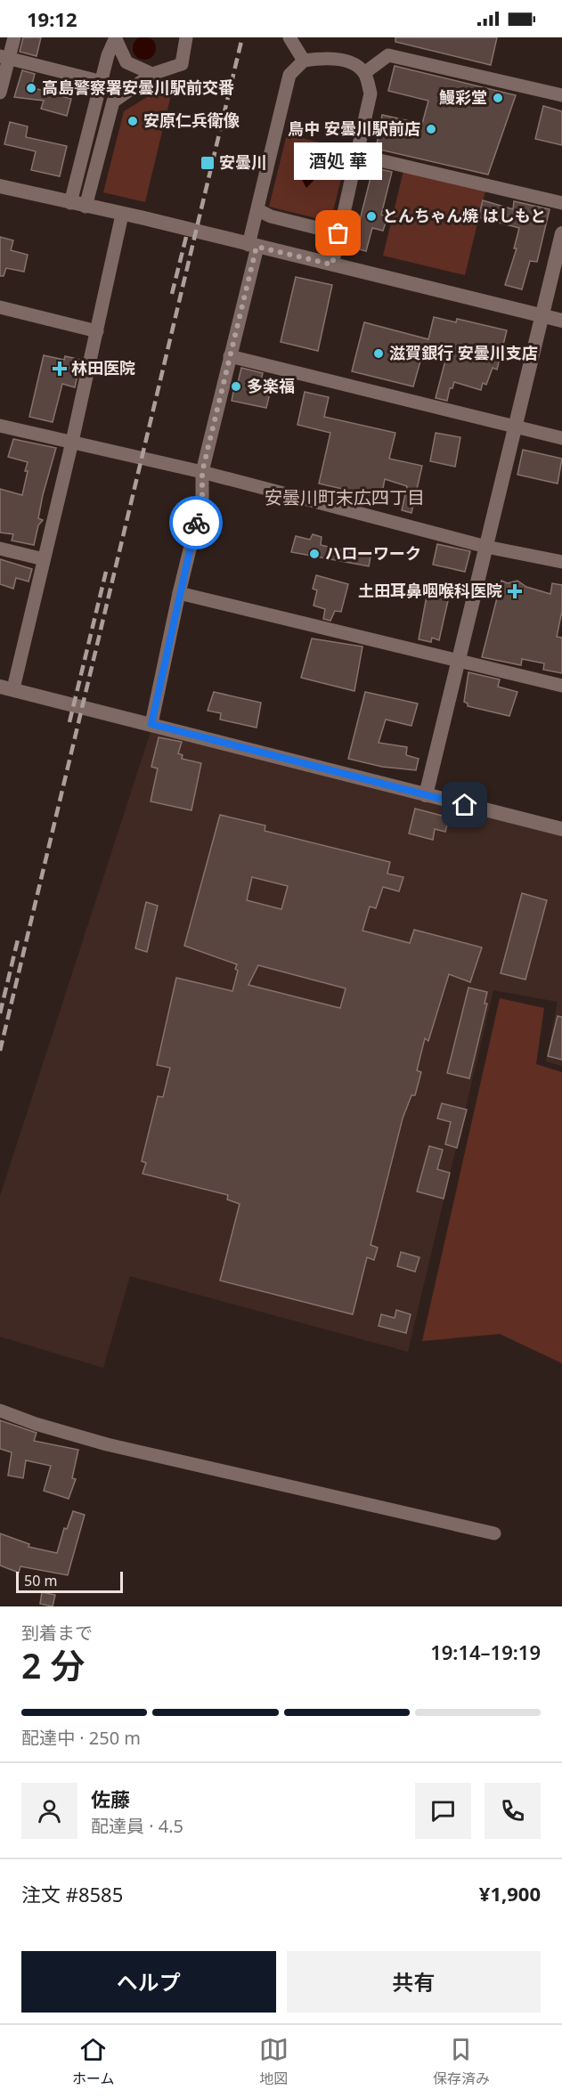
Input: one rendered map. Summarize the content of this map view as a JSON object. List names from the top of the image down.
{
  "districts": ["安曇川町末広四丁目"],
  "places": {
    "other": [
      "高島警察署安曇川駅前交番",
      "鰻彩堂",
      "安原仁兵衛像",
      "鳥中 安曇川駅前店",
      "とんちゃん焼 はしもと",
      "酒処 華",
      "滋賀銀行 安曇川支店",
      "多楽福",
      "ハローワーク"
    ],
    "transit": ["安曇川"],
    "health": ["林田医院", "土田耳鼻咽喉科医院"]
  },
  "scale_bar": "50 m",
  "page": {
    "status": "19:12",
    "bubble": "酒処 華",
    "scale": "50 m",
    "heading": ["2 分", "到着まで", "19:14–19:19"],
    "panel": [
      "佐藤",
      "配達員 · 4.5",
      "注文 #8585",
      "¥1,900"
    ],
    "bar": "配達中 · 250 m",
    "buttons": ["ヘルプ", "共有"],
    "tabs": ["ホーム", "地図", "保存済み"]
  }
}
